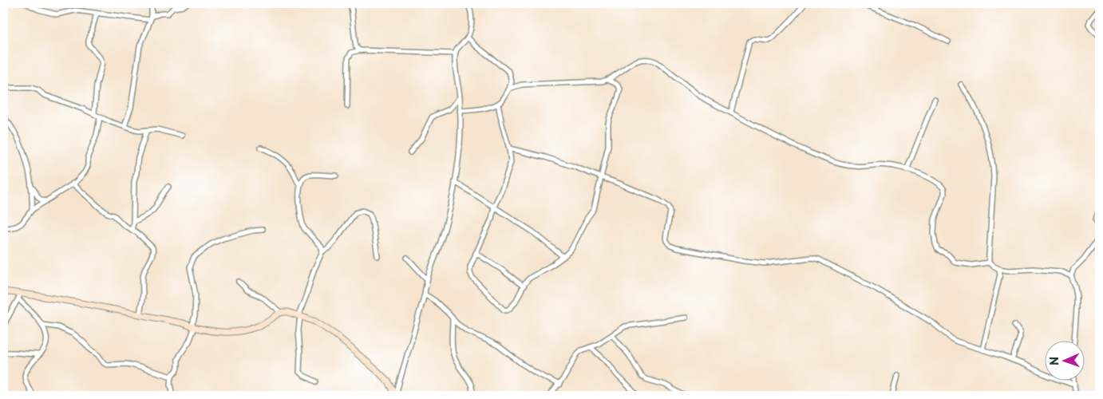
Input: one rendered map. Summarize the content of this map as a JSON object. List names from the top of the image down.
{
  "north": "left"
}
